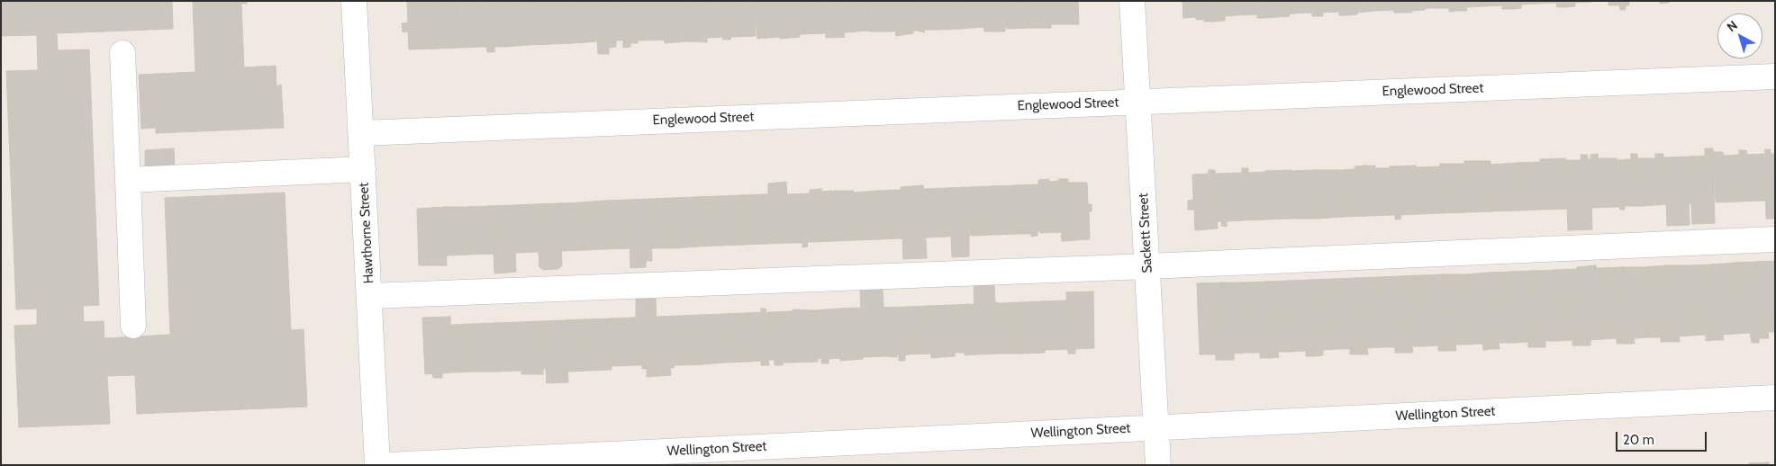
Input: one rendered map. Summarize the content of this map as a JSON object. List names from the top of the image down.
{
  "streets": {
    "street": [
      "Englewood Street",
      "Hawthorne Street",
      "Sackett Street",
      "Wellington Street"
    ]
  },
  "crossings": [
    ["Englewood Street", "Hawthorne Street"],
    ["Englewood Street", "Sackett Street"],
    ["Sackett Street", "Wellington Street"]
  ],
  "scale_bar": "20 m",
  "north": "top left"
}
